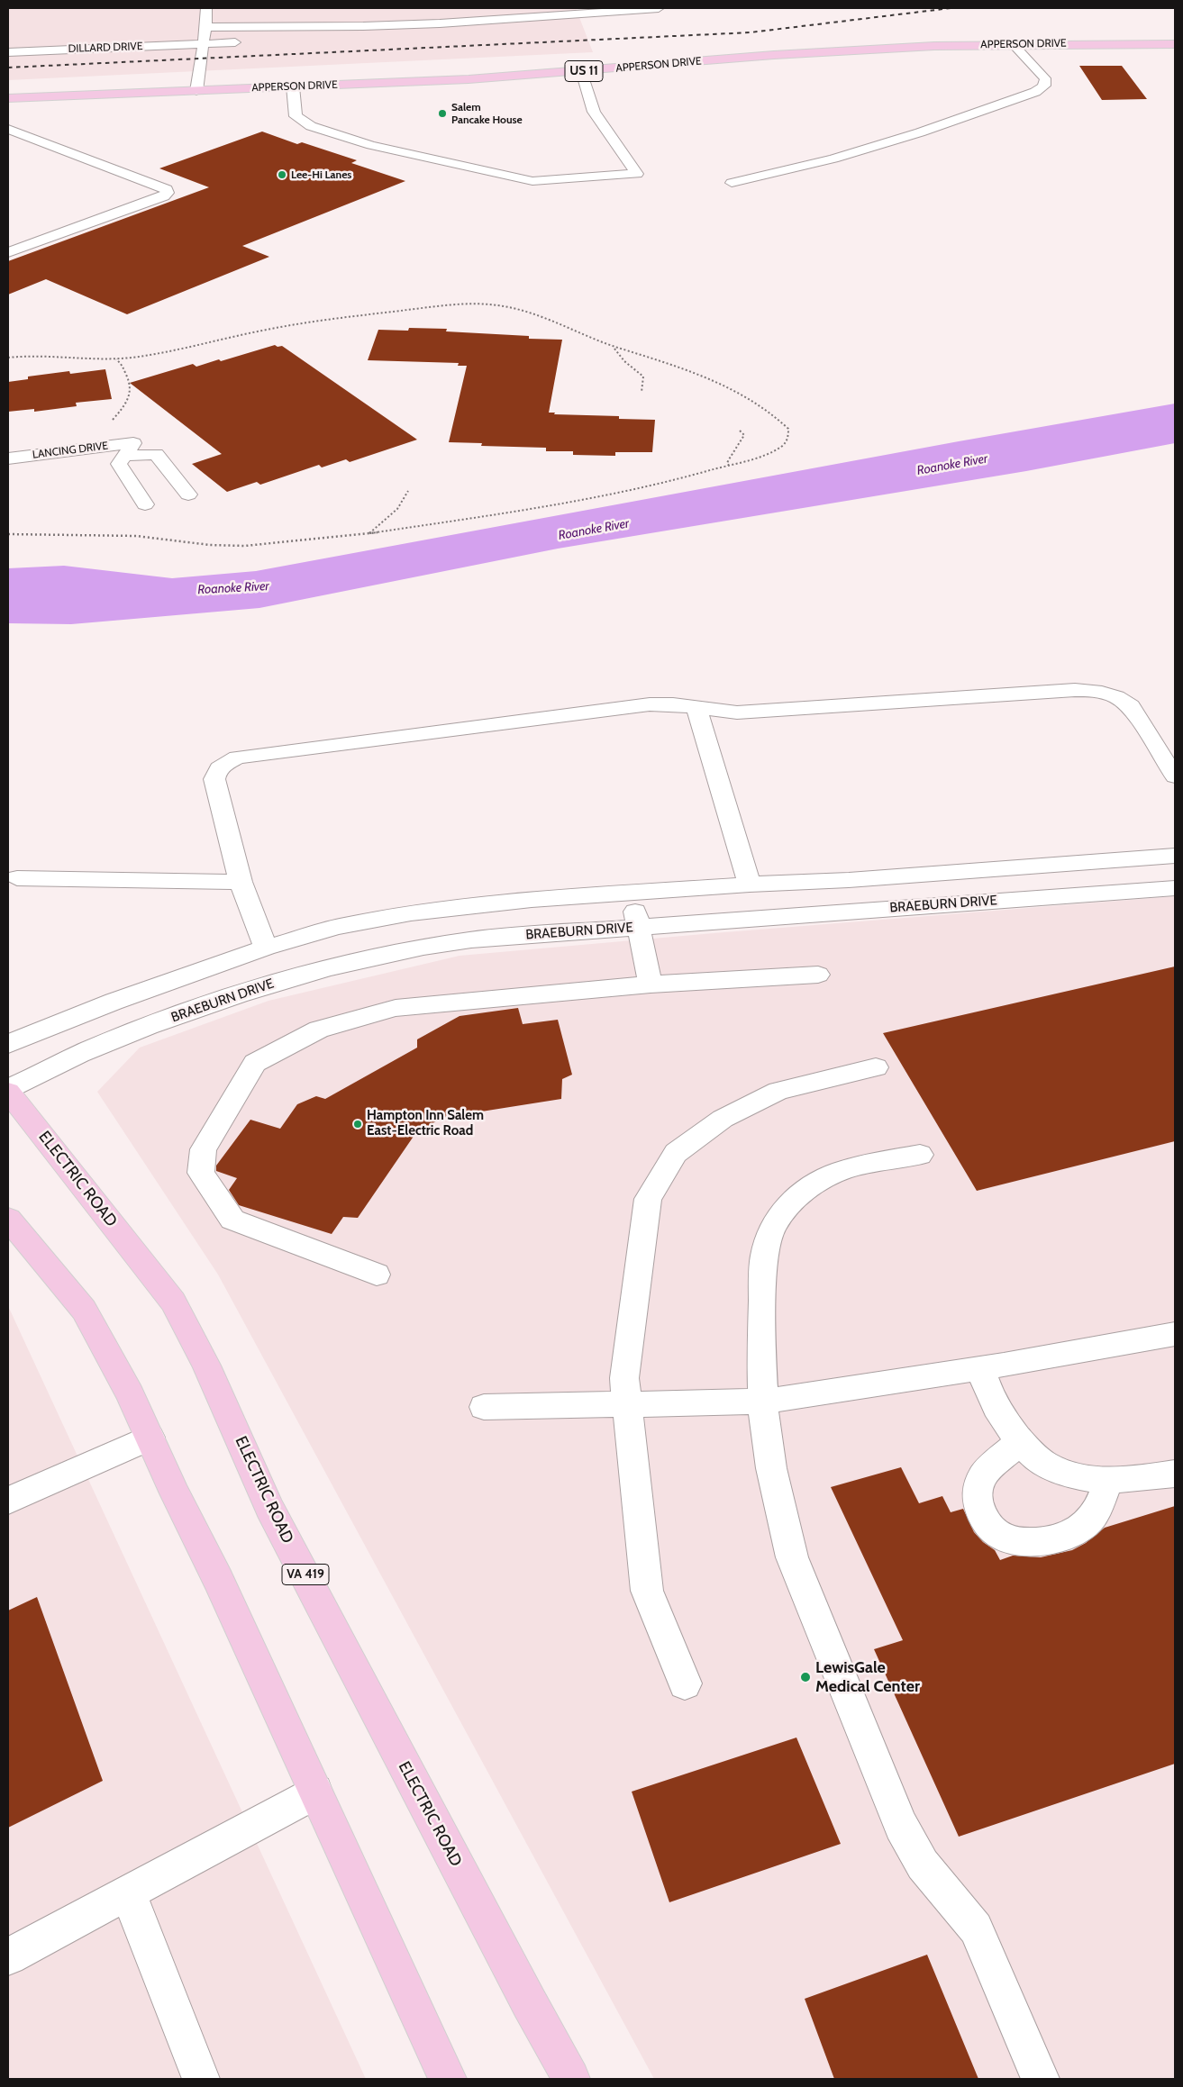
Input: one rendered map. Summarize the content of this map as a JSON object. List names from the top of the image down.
{
  "streets": {
    "main road": [
      "APPERSON DRIVE",
      "US 11",
      "ELECTRIC ROAD",
      "VA 419"
    ],
    "street": ["DILLARD DRIVE", "LANCING DRIVE", "BRAEBURN DRIVE"]
  },
  "crossings": [
    ["BRAEBURN DRIVE", "ELECTRIC ROAD"]
  ],
  "water": ["Roanoke River"],
  "places": [
    "Salem Pancake House",
    "Lee-Hi Lanes",
    "Hampton Inn Salem East-Electric Road",
    "LewisGale Medical Center"
  ]
}
